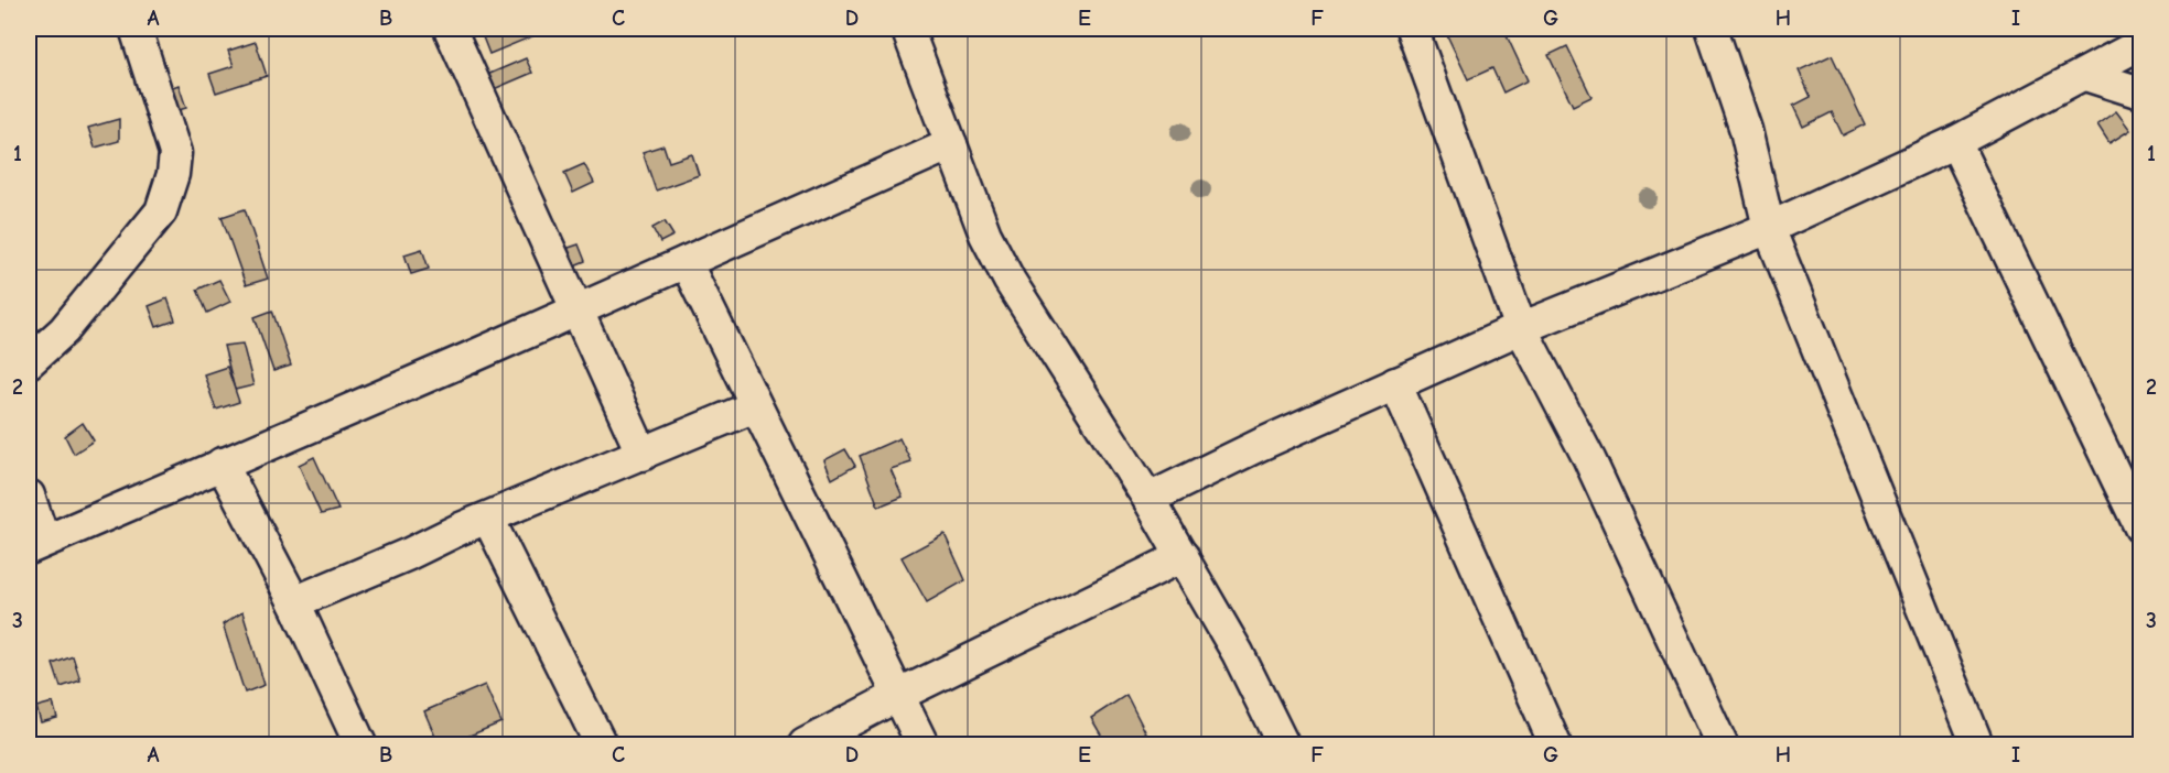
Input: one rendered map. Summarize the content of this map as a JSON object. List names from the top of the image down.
{
  "grid": {
    "columns": [
      "A",
      "B",
      "C",
      "D",
      "E",
      "F",
      "G",
      "H",
      "I"
    ],
    "rows": ["1", "2", "3"]
  }
}
